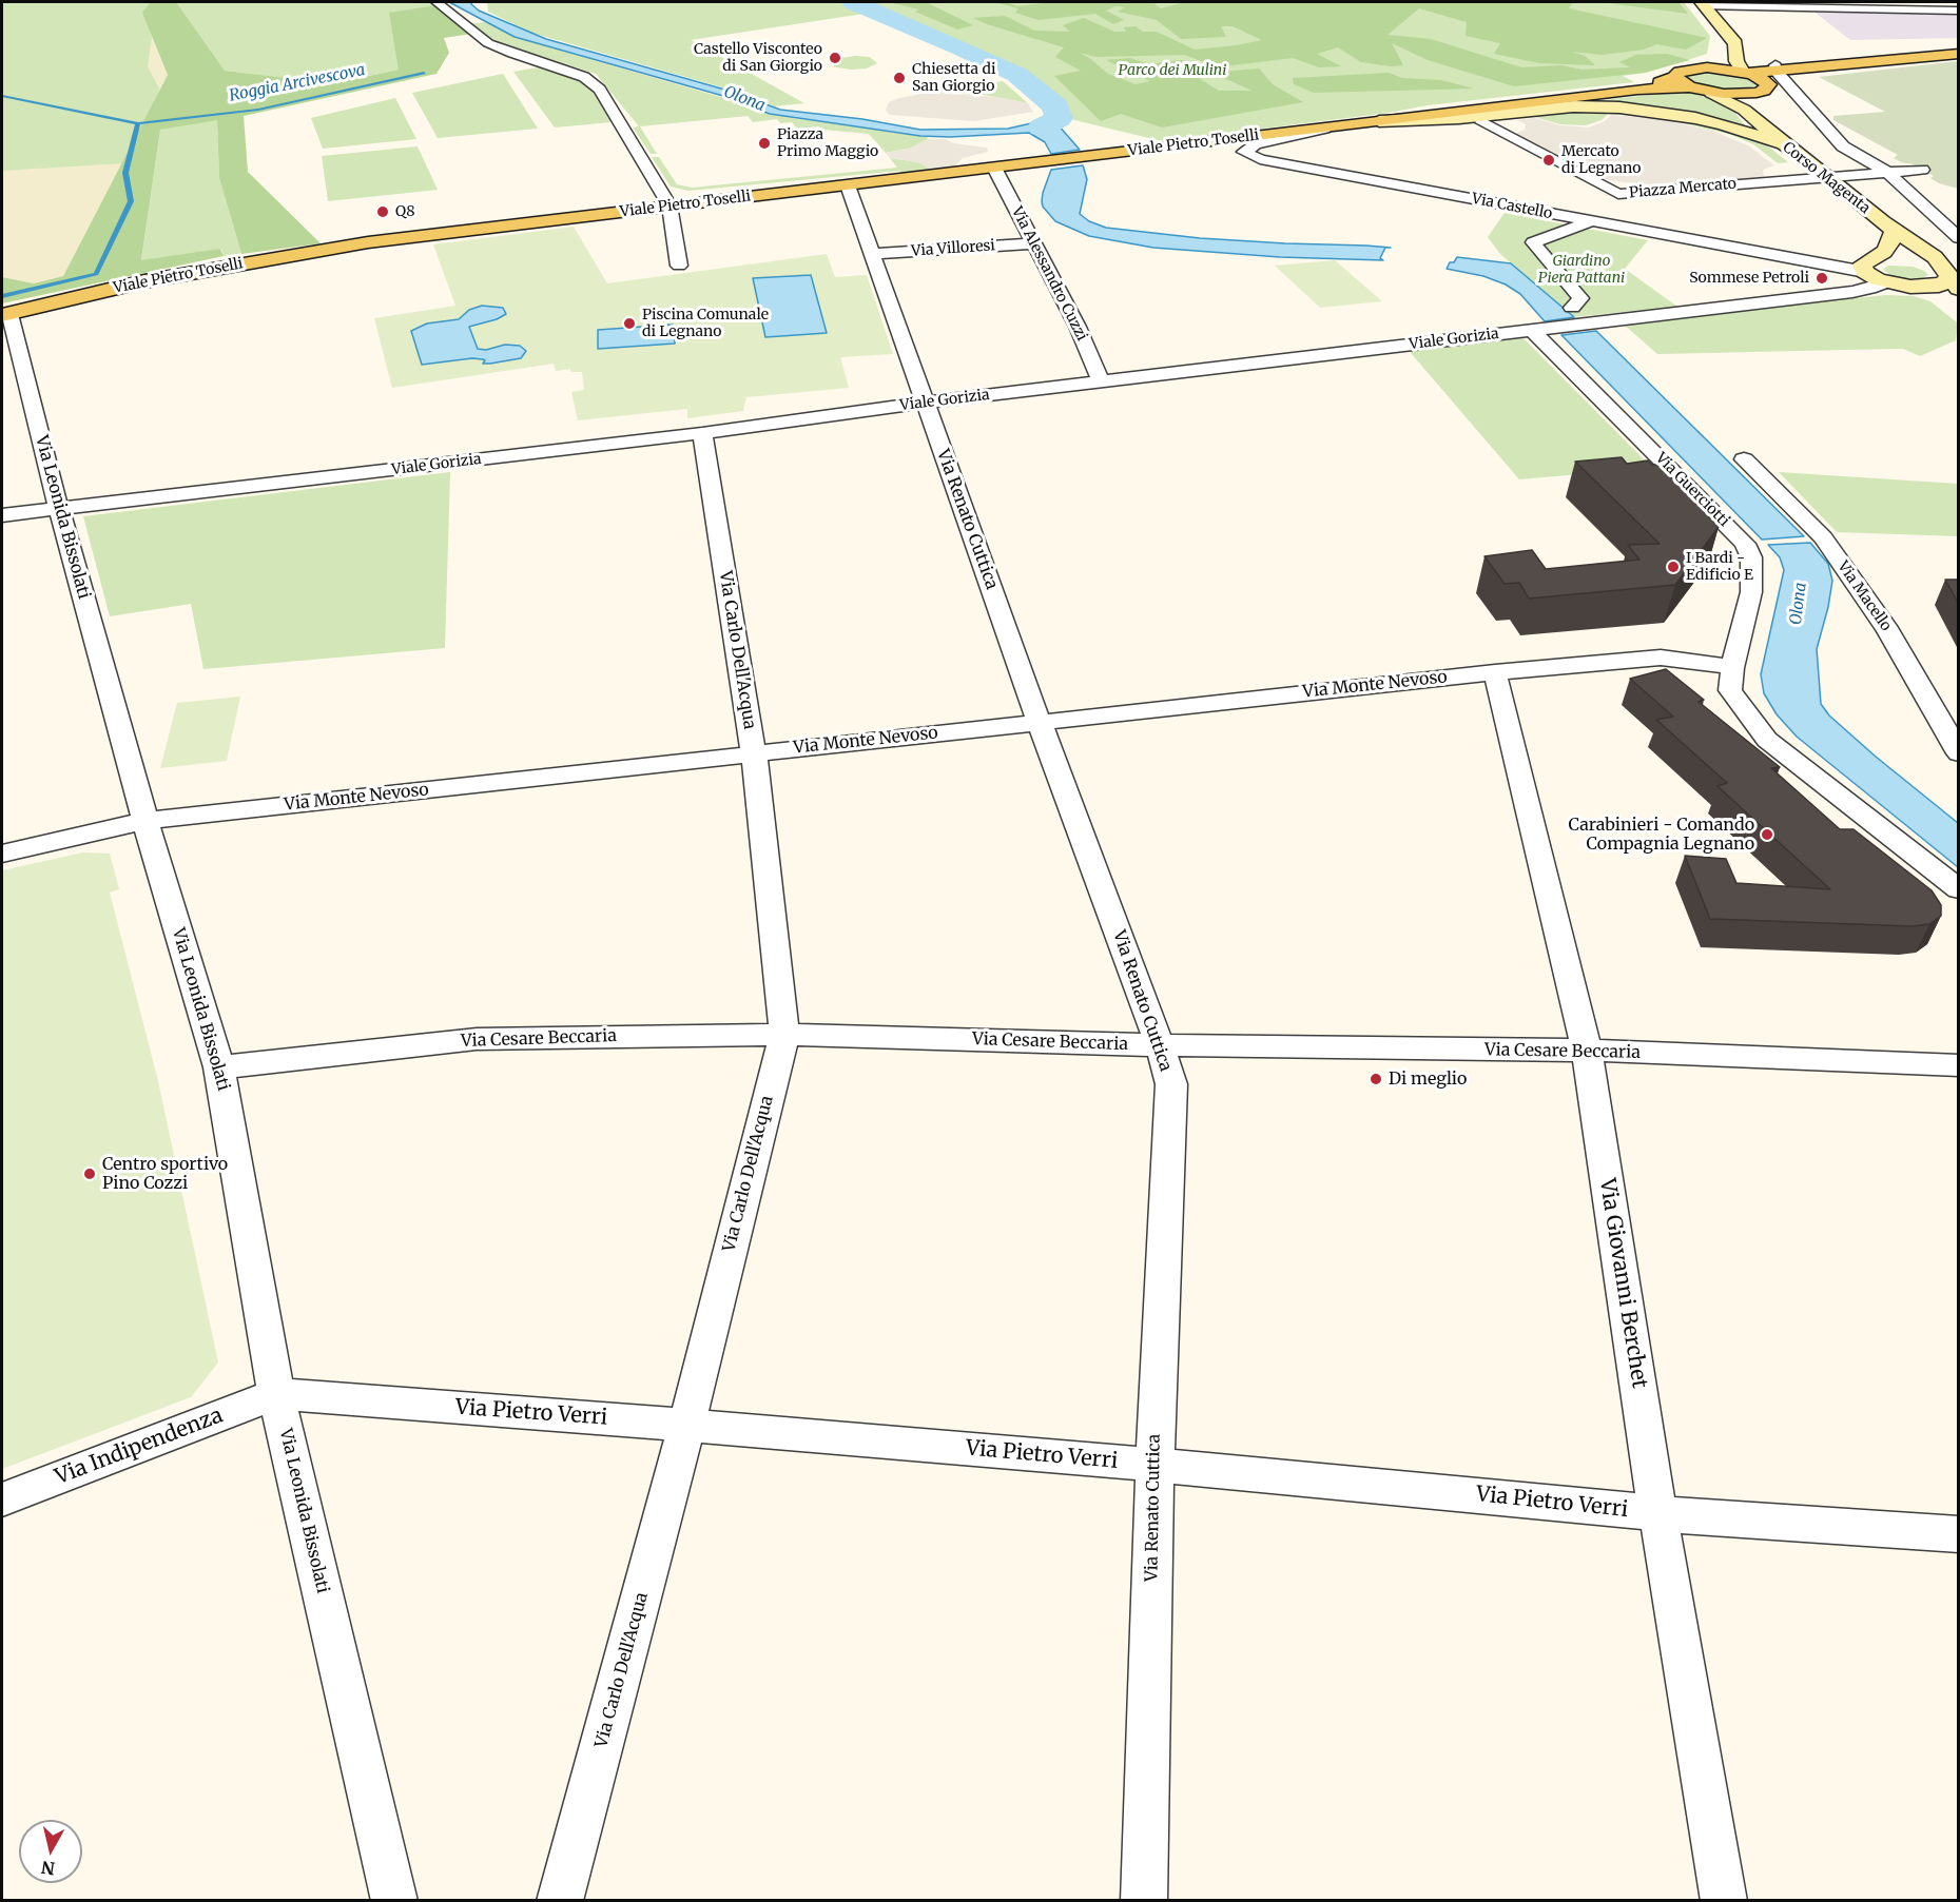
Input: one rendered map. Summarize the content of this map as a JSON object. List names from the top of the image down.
{
  "streets": {
    "main road": ["Viale Pietro Toselli"],
    "street": [
      "Corso Magenta",
      "Piazza Mercato",
      "Via Castello",
      "Via Villoresi",
      "Via Alessandro Cuzzi",
      "Viale Gorizia",
      "Via Guerciotti",
      "Via Leonida Bissolati",
      "Via Renato Cuttica",
      "Via Macello",
      "Via Carlo Dell'Acqua",
      "Via Monte Nevoso",
      "Via Cesare Beccaria",
      "Via Giovanni Berchet",
      "Via Pietro Verri",
      "Via Indipendenza"
    ]
  },
  "crossings": [
    ["Viale Pietro Toselli", "Corso Magenta"],
    ["Viale Pietro Toselli", "Via Castello"],
    ["Viale Pietro Toselli", "Via Alessandro Cuzzi"],
    ["Viale Pietro Toselli", "Via Leonida Bissolati"],
    ["Viale Pietro Toselli", "Via Renato Cuttica"],
    ["Corso Magenta", "Piazza Mercato"],
    ["Via Villoresi", "Via Alessandro Cuzzi"],
    ["Via Villoresi", "Via Renato Cuttica"],
    ["Via Alessandro Cuzzi", "Viale Gorizia"],
    ["Viale Gorizia", "Via Guerciotti"],
    ["Viale Gorizia", "Via Leonida Bissolati"],
    ["Viale Gorizia", "Via Renato Cuttica"],
    ["Viale Gorizia", "Via Carlo Dell'Acqua"],
    ["Via Guerciotti", "Via Monte Nevoso"],
    ["Via Leonida Bissolati", "Via Monte Nevoso"],
    ["Via Leonida Bissolati", "Via Cesare Beccaria"],
    ["Via Leonida Bissolati", "Via Pietro Verri"],
    ["Via Leonida Bissolati", "Via Indipendenza"],
    ["Via Renato Cuttica", "Via Monte Nevoso"],
    ["Via Renato Cuttica", "Via Cesare Beccaria"],
    ["Via Renato Cuttica", "Via Pietro Verri"],
    ["Via Carlo Dell'Acqua", "Via Monte Nevoso"],
    ["Via Carlo Dell'Acqua", "Via Cesare Beccaria"],
    ["Via Carlo Dell'Acqua", "Via Pietro Verri"],
    ["Via Monte Nevoso", "Via Giovanni Berchet"],
    ["Via Cesare Beccaria", "Via Giovanni Berchet"],
    ["Via Giovanni Berchet", "Via Pietro Verri"],
    ["Via Pietro Verri", "Via Indipendenza"]
  ],
  "water": ["Roggia Arcivescova", "Olona"],
  "parks": ["Parco dei Mulini", "Giardino Piera Pattani"],
  "places": [
    "Castello Visconteo di San Giorgio",
    "Chiesetta di San Giorgio",
    "Piazza Primo Maggio",
    "Mercato di Legnano",
    "Q8",
    "Sommese Petroli",
    "Piscina Comunale di Legnano",
    "I Bardi - Edificio E",
    "Carabinieri - Comando Compagnia Legnano",
    "Di meglio",
    "Centro sportivo Pino Cozzi"
  ],
  "north": "bottom"
}
